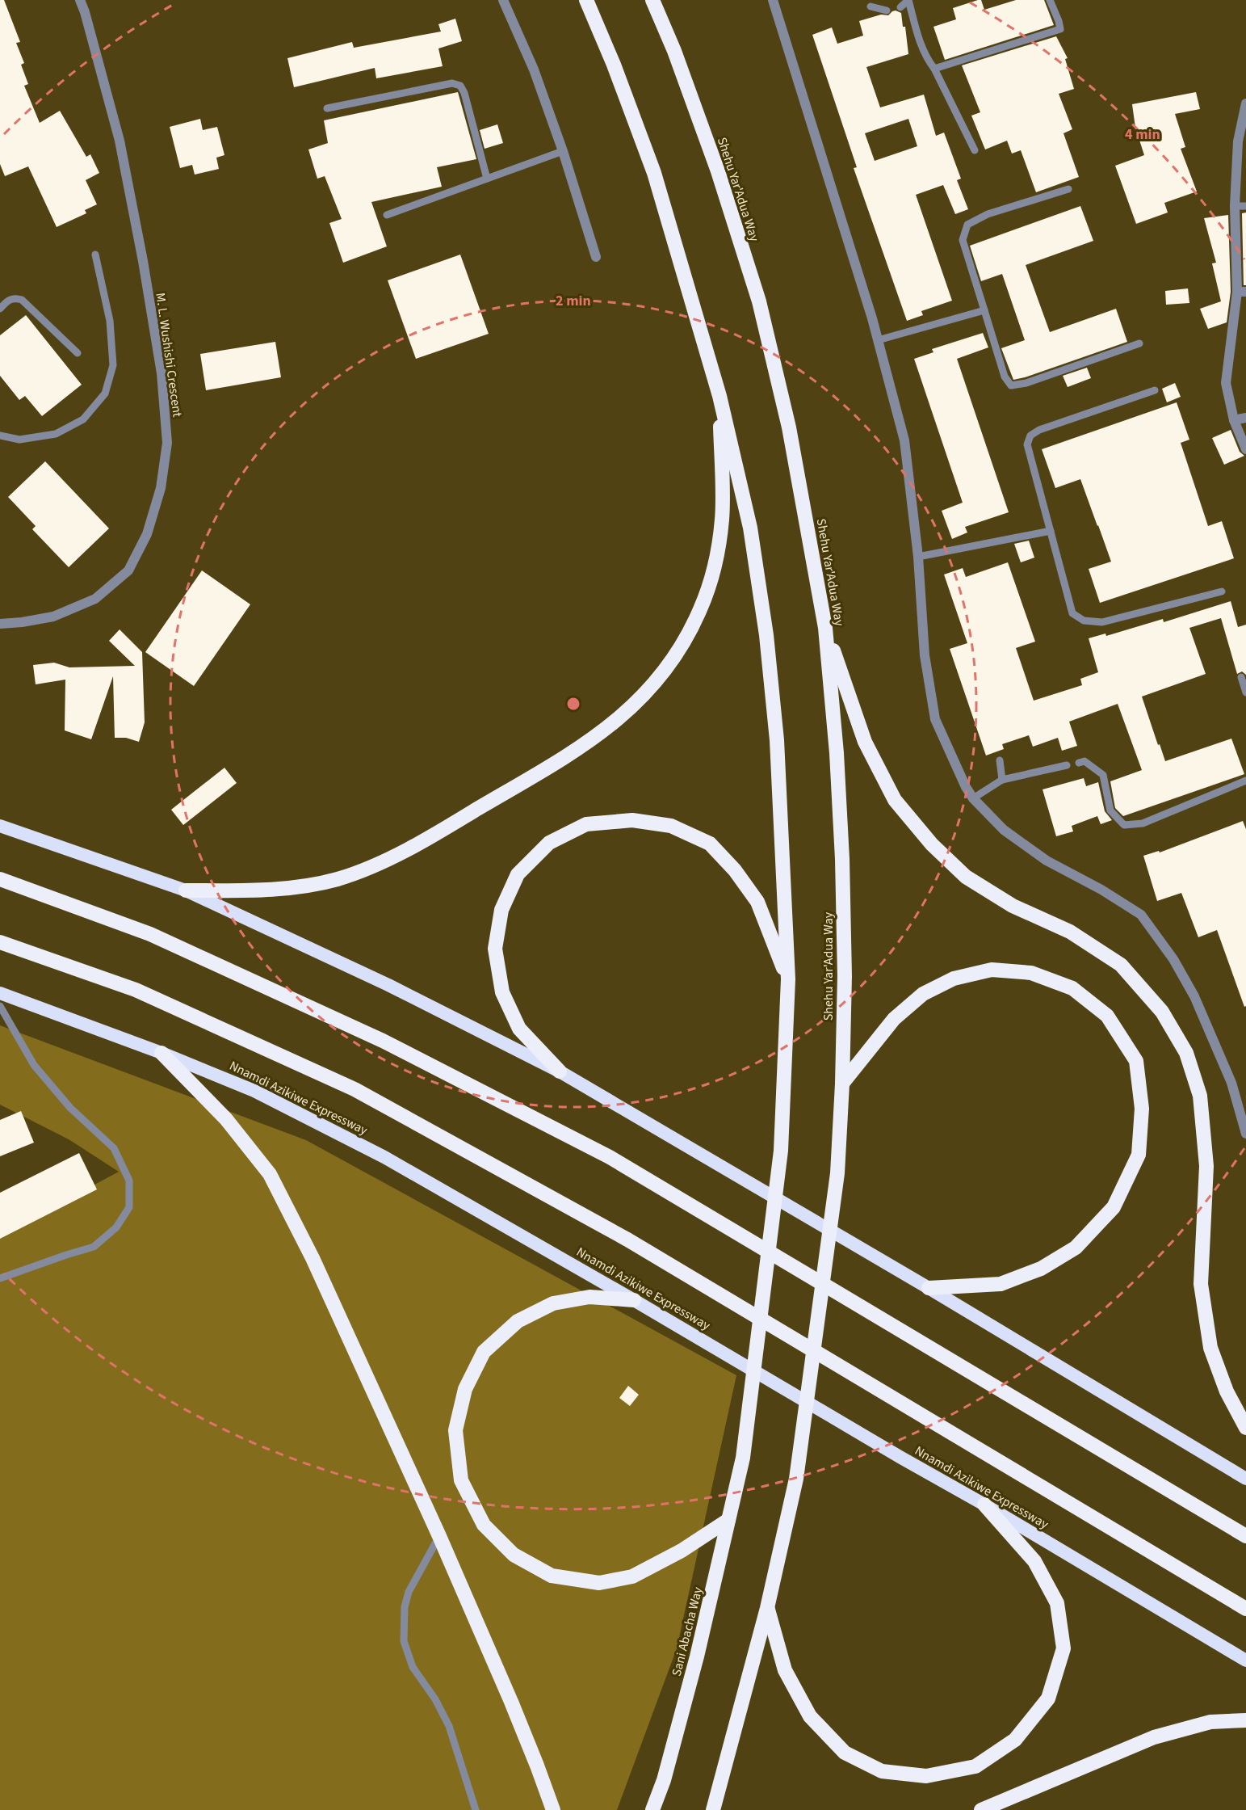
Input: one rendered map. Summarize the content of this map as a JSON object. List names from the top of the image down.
{
  "streets": {
    "highway": ["Shehu Yar'Adua Way", "Nnamdi Azikiwe Expressway", "Sani Abacha Way"],
    "street": ["M. L. Wushishi Crescent"]
  },
  "rings": ["4 min", "2 min"]
}
